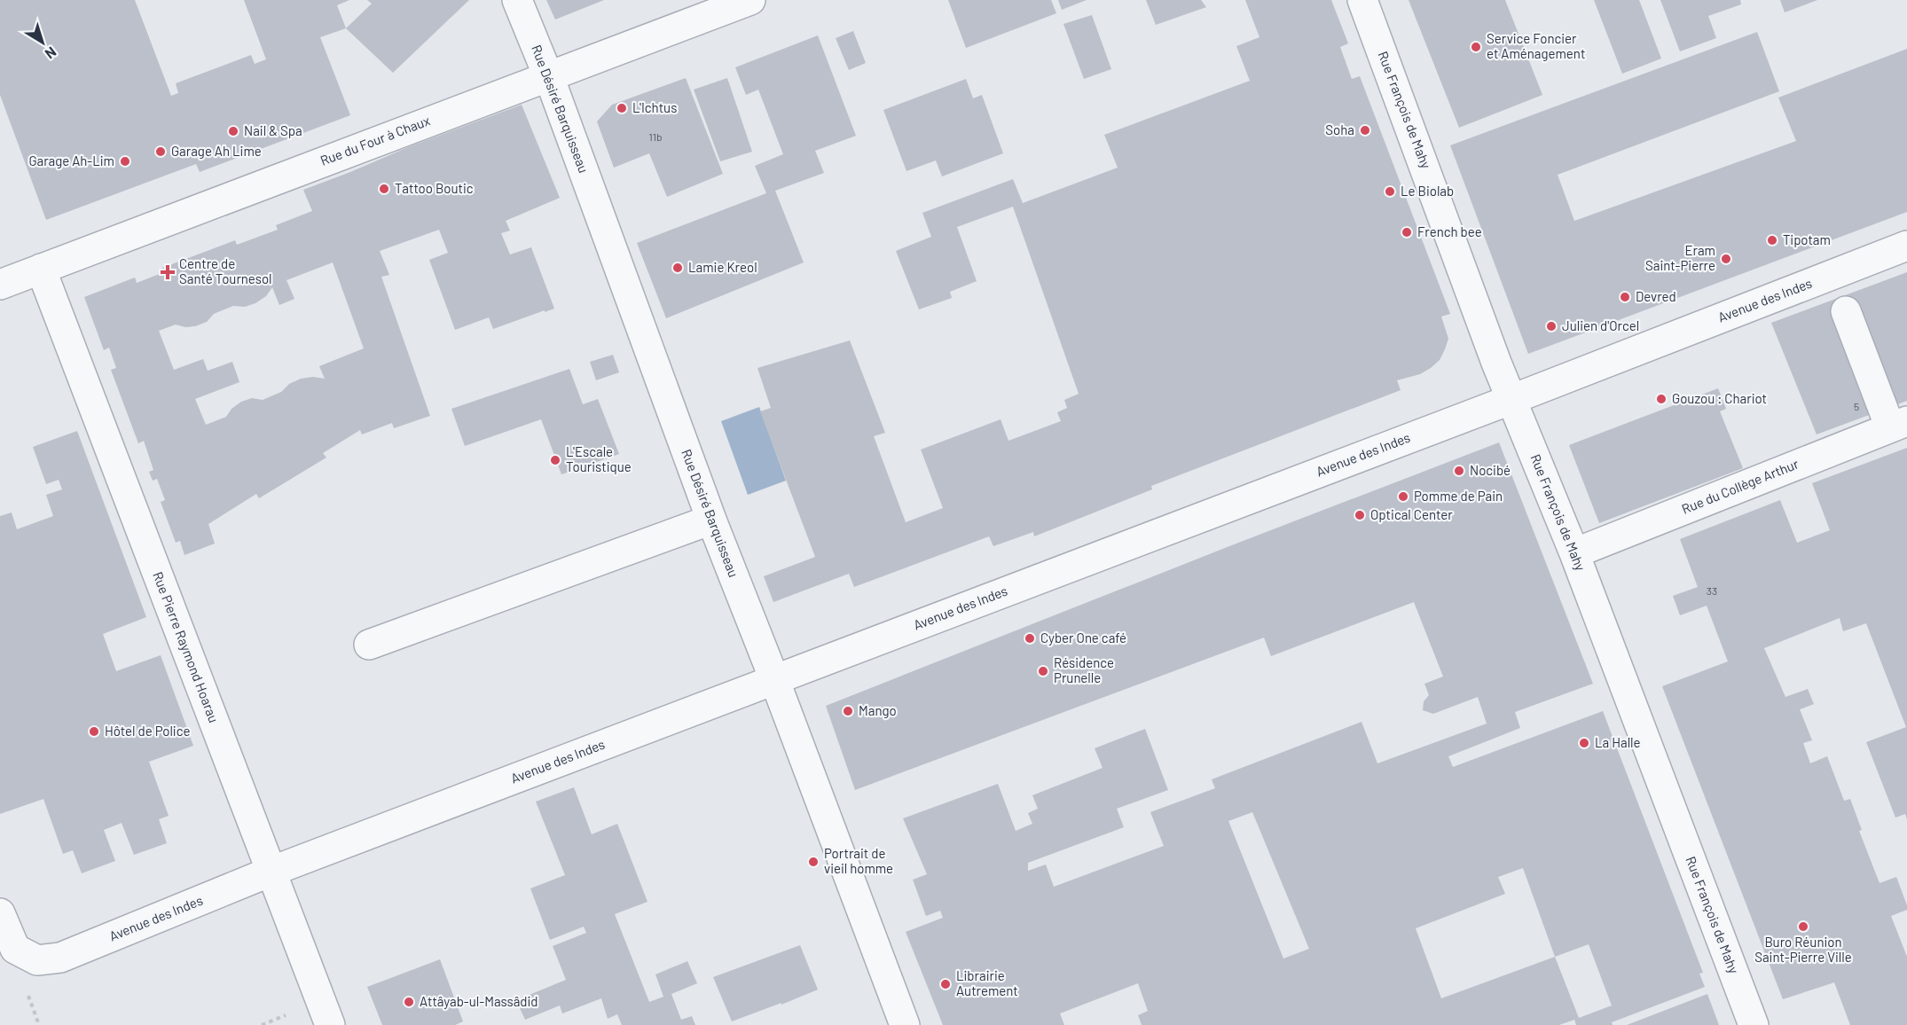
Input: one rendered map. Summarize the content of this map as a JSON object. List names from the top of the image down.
{
  "streets": {
    "street": [
      "Rue Désiré Barquisseau",
      "Rue François de Mahy",
      "Rue du Four à Chaux",
      "Avenue des Indes",
      "Rue du Collège Arthur",
      "Rue Pierre Raymond Hoarau"
    ]
  },
  "crossings": [
    ["Rue Désiré Barquisseau", "Rue du Four à Chaux"],
    ["Rue Désiré Barquisseau", "Avenue des Indes"],
    ["Rue François de Mahy", "Avenue des Indes"],
    ["Rue François de Mahy", "Rue du Collège Arthur"],
    ["Rue du Four à Chaux", "Rue Pierre Raymond Hoarau"],
    ["Avenue des Indes", "Rue Pierre Raymond Hoarau"]
  ],
  "places": {
    "other": [
      "Service Foncier et Aménagement",
      "L'Ichtus",
      "Soha",
      "Nail & Spa",
      "Garage Ah Lime",
      "Garage Ah-Lim",
      "Tattoo Boutic",
      "Le Biolab",
      "French bee",
      "Tipotam",
      "Eram Saint-Pierre",
      "Lamie Kreol",
      "Devred",
      "Julien d'Orcel",
      "Gouzou : Chariot",
      "L'Escale Touristique",
      "Nocibé",
      "Pomme de Pain",
      "Optical Center",
      "Cyber One café",
      "Résidence Prunelle",
      "Mango",
      "Hôtel de Police",
      "La Halle",
      "Portrait de vieil homme",
      "Buro Réunion Saint-Pierre Ville",
      "Librairie Autrement",
      "Attâyab-ul-Massâdid"
    ],
    "health": ["Centre de Santé Tournesol"]
  },
  "house_numbers": ["11b", "5", "33"],
  "north": "bottom right"
}
